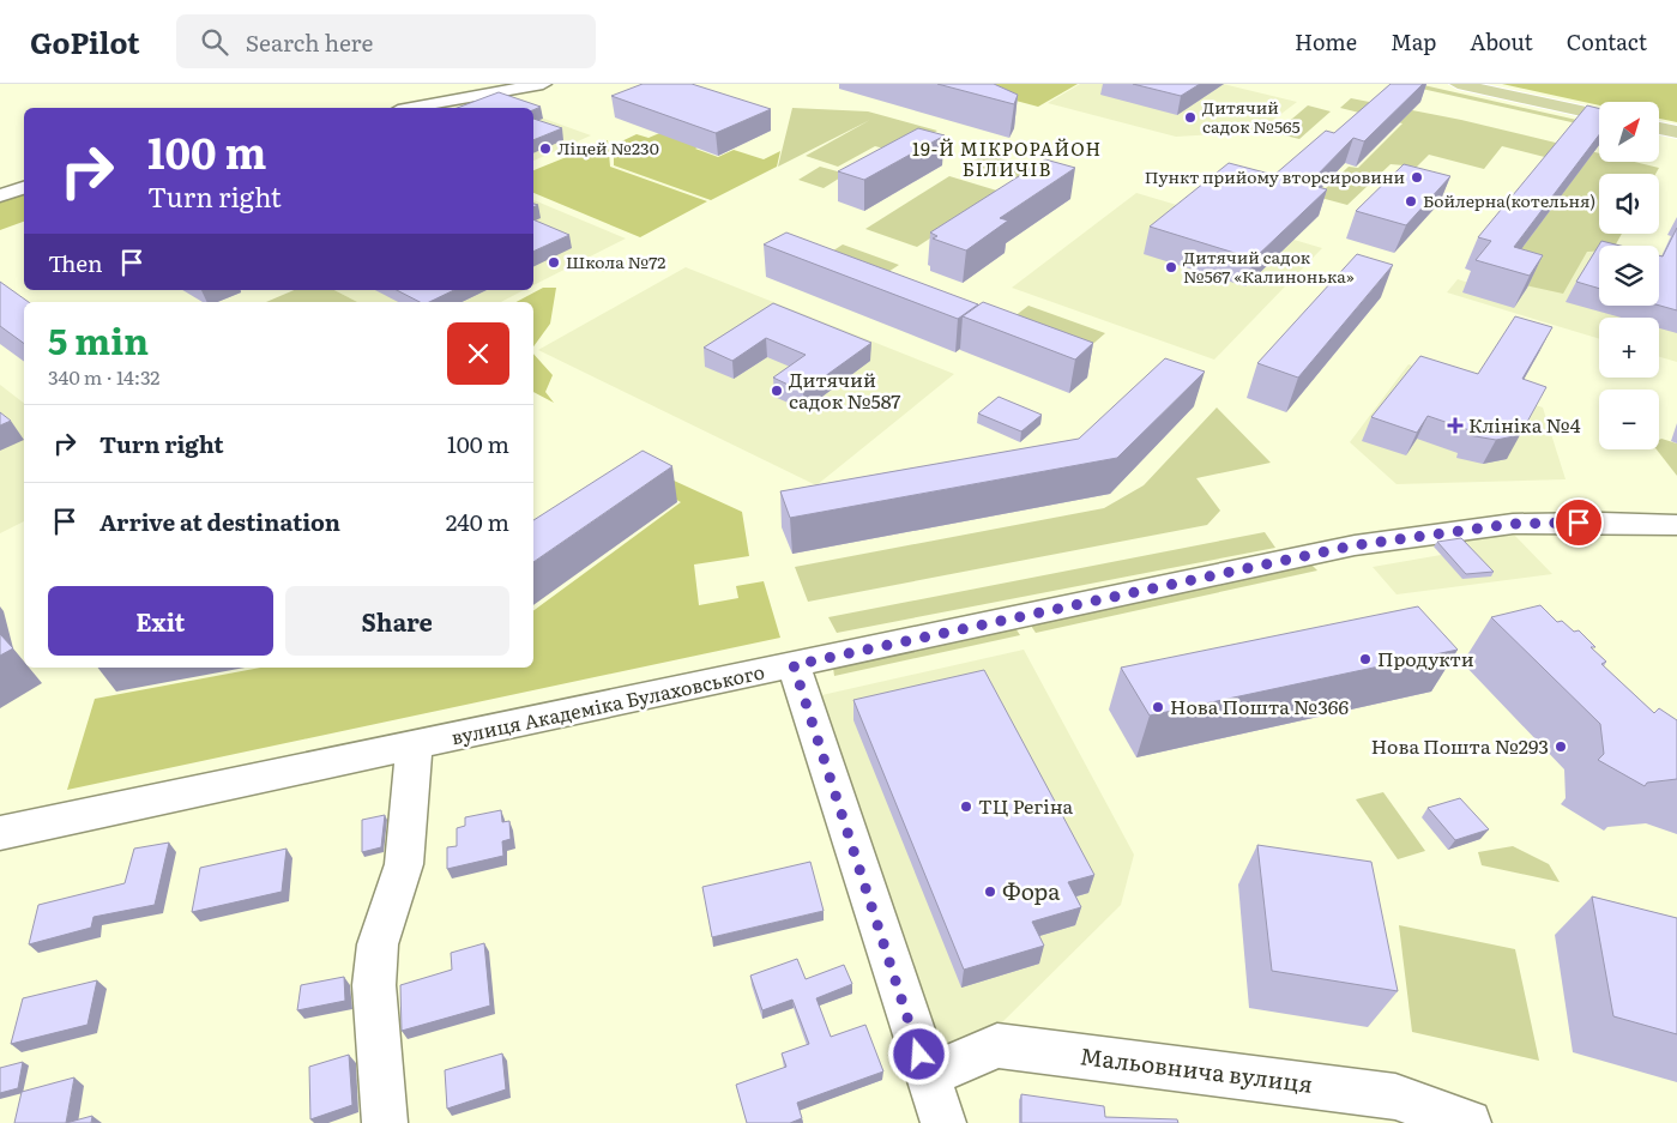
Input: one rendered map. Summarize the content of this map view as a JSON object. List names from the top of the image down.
{
  "streets": {
    "street": ["вулиця Академіка Булаховського", "Мальовнича вулиця"]
  },
  "districts": ["19-Й МІКРОРАЙОН БІЛИЧІВ"],
  "places": {
    "other": [
      "Дитячий садок №565",
      "Ліцей №230",
      "Пункт прийому вторсировини",
      "Бойлерна(котельня)",
      "Школа №72",
      "Дитячий садок №567 «Калинонька»",
      "Дитячий садок №587",
      "Продукти",
      "Нова Пошта №366",
      "Нова Пошта №293",
      "ТЦ Регіна",
      "Фора"
    ],
    "health": ["Клініка №4"]
  },
  "north": "top right",
  "page": {
    "header": "GoPilot",
    "search": "Search here",
    "nav": [
      "Home",
      "Map",
      "About",
      "Contact"
    ],
    "map_buttons": ["+", "−"],
    "turn": ["100 m", "Turn right"],
    "then": "Then",
    "heading": ["5 min", "340 m · 14:32"],
    "list": [
      {
        "name": "Turn right",
        "value": "100 m"
      },
      {
        "name": "Arrive at destination",
        "value": "240 m"
      }
    ],
    "buttons": ["Exit", "Share"]
  }
}
